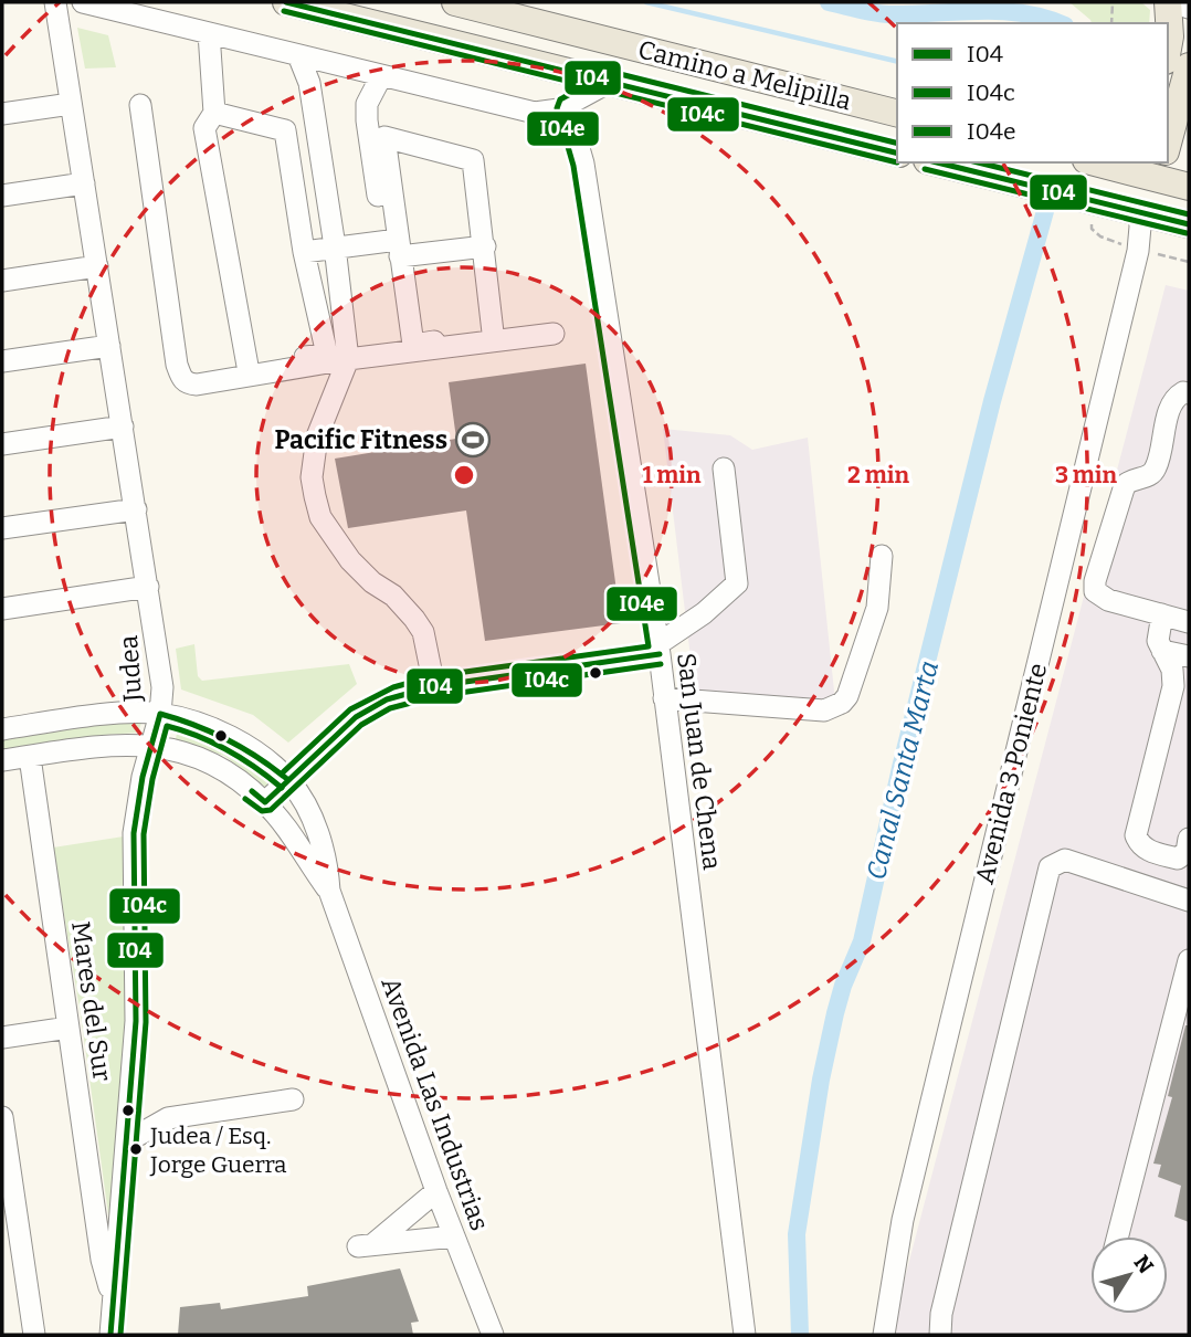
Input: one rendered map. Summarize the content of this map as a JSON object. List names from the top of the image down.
{
  "streets": {
    "main road": ["Camino a Melipilla", "Avenida 3 Poniente"],
    "street": [
      "Judea",
      "San Juan de Chena",
      "Mares del Sur",
      "Avenida Las Industrias"
    ]
  },
  "crossings": [
    ["Judea", "Mares del Sur"],
    ["Judea", "Avenida Las Industrias"],
    ["Mares del Sur", "Avenida Las Industrias"]
  ],
  "water": ["Canal Santa Marta"],
  "places": {
    "sports": ["Pacific Fitness"],
    "other": ["Judea / Esq. Jorge Guerra"]
  },
  "lines": ["transit line I04", "transit line I04c", "transit line I04e"],
  "legend": ["I04", "I04c", "I04e"],
  "north": "top right",
  "rings": ["1 min", "2 min", "3 min"]
}
